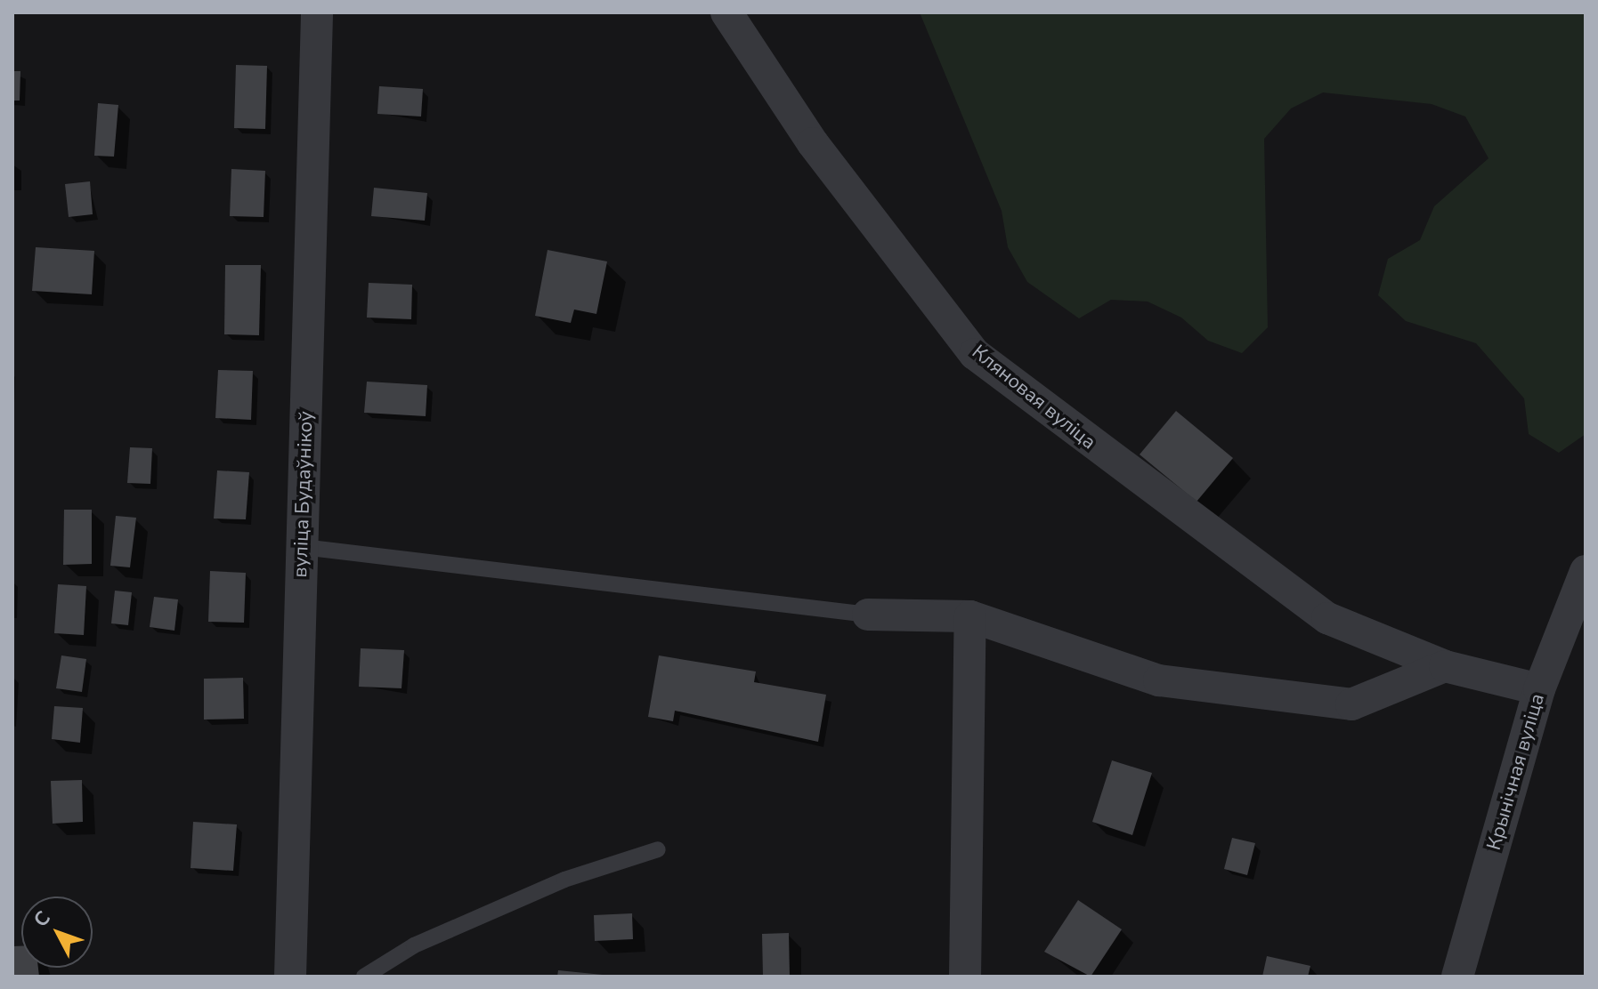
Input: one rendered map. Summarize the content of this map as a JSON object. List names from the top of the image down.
{
  "streets": {
    "street": ["Кляновая вуліца", "вуліца Будаўнікоў", "Крынічная вуліца"]
  },
  "crossings": [
    ["Кляновая вуліца", "Крынічная вуліца"]
  ],
  "north": "top left"
}
